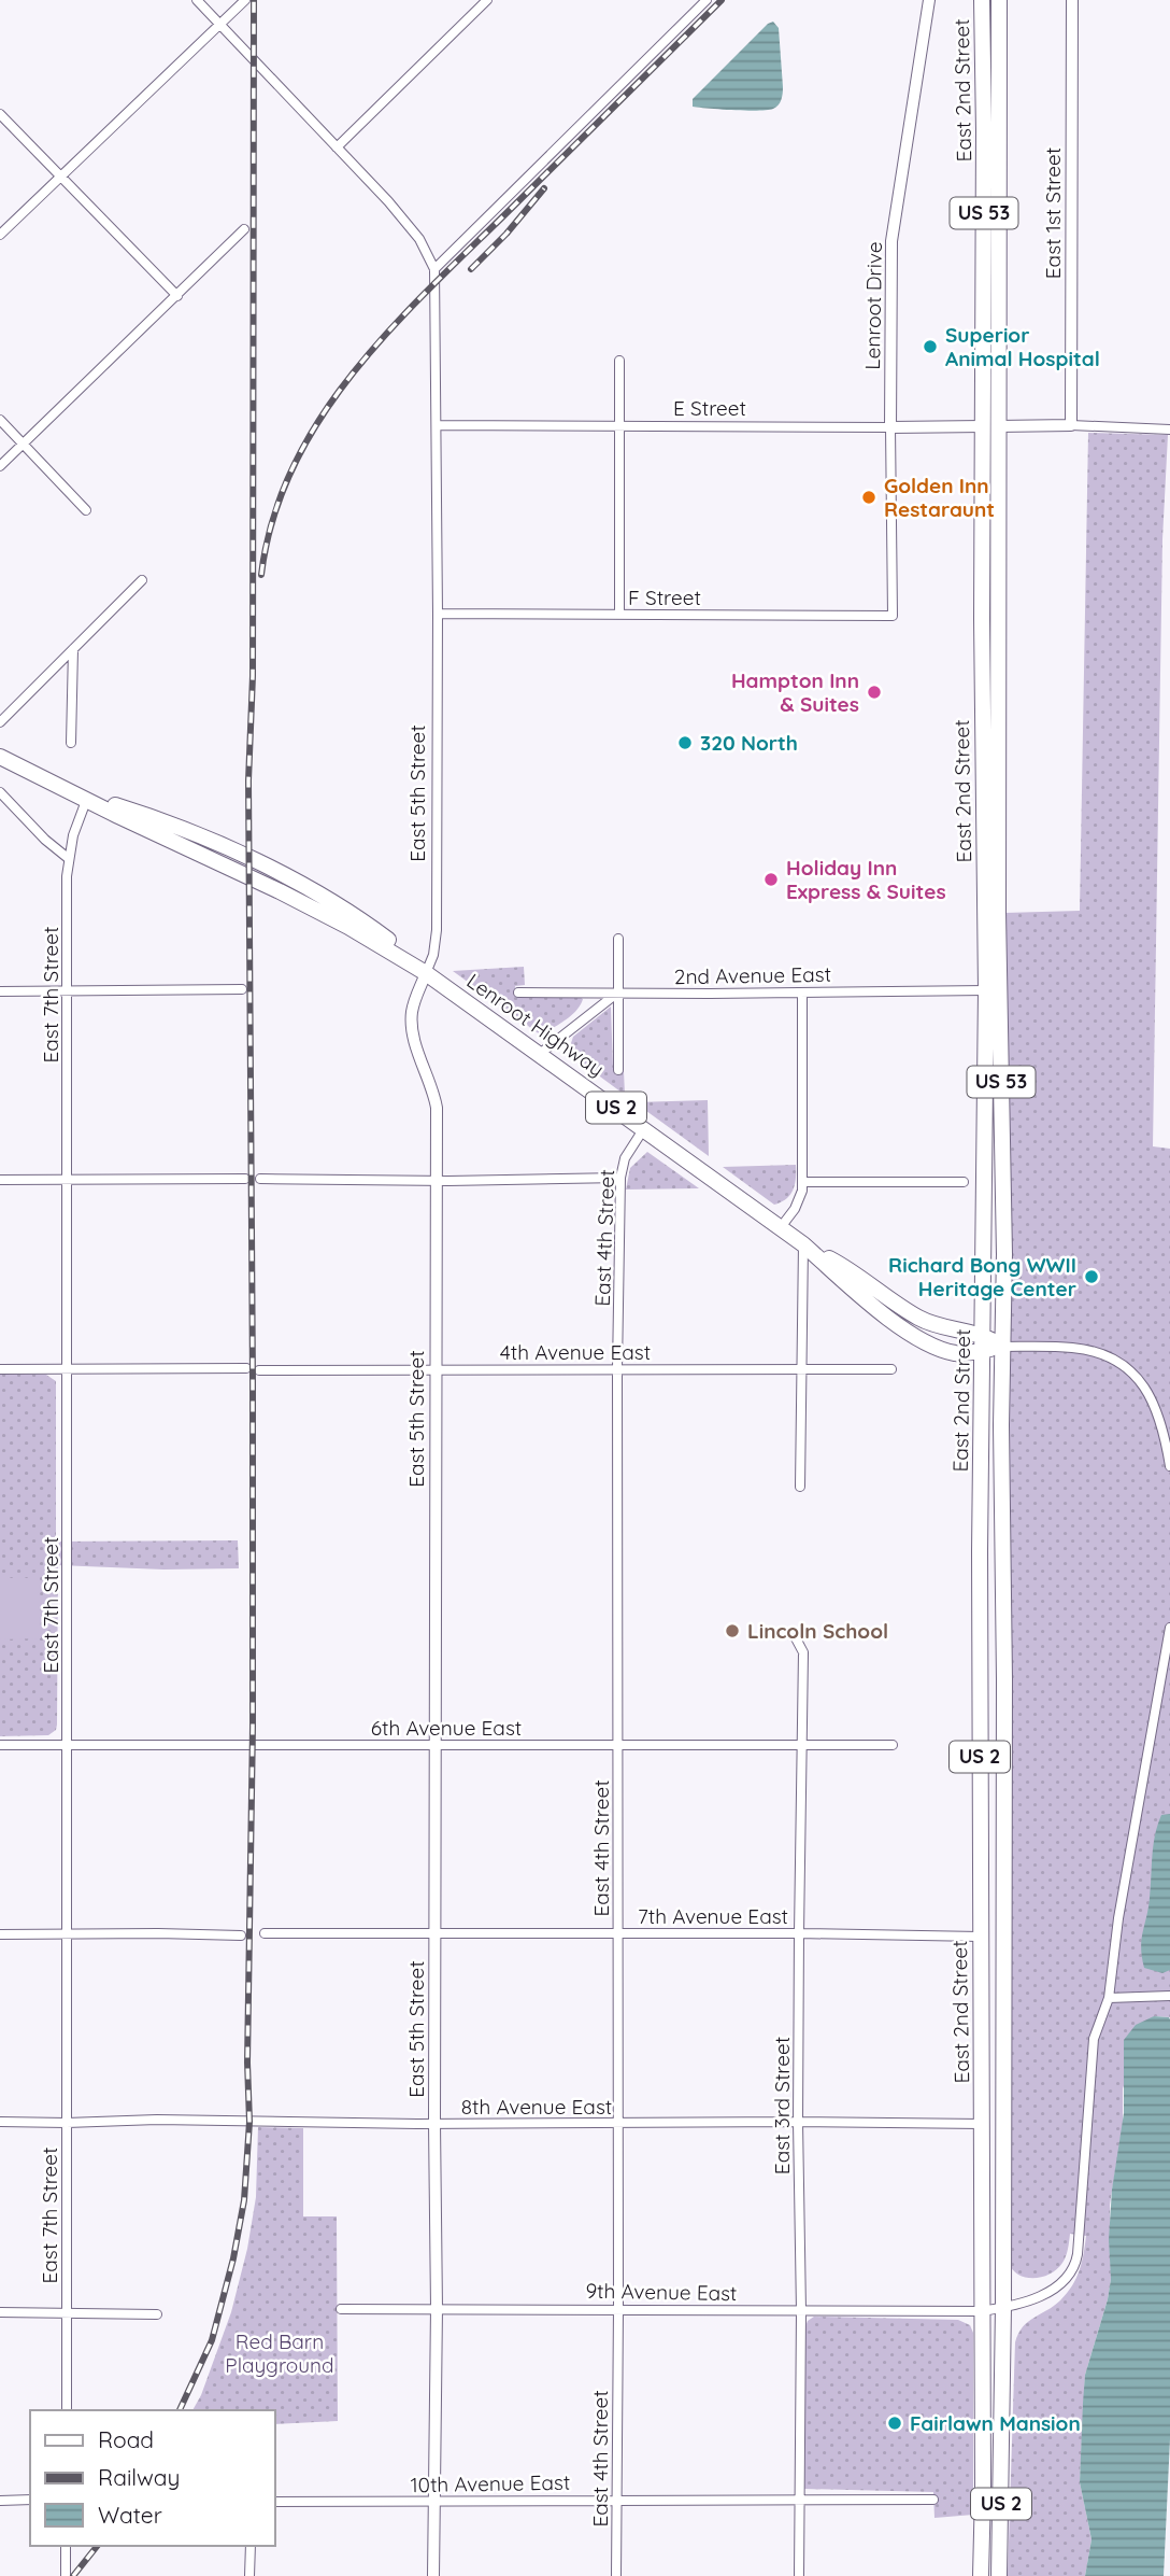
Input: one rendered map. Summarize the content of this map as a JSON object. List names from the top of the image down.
{
  "streets": {
    "highway": [
      "East 2nd Street",
      "US 53",
      "Lenroot Highway",
      "US 2"
    ],
    "street": [
      "East 1st Street",
      "Lenroot Drive",
      "E Street",
      "F Street",
      "East 5th Street",
      "2nd Avenue East",
      "East 7th Street",
      "East 4th Street",
      "4th Avenue East",
      "6th Avenue East",
      "7th Avenue East",
      "East 3rd Street",
      "8th Avenue East",
      "9th Avenue East",
      "10th Avenue East"
    ]
  },
  "crossings": [
    ["East 2nd Street", "E Street"],
    ["East 2nd Street", "2nd Avenue East"],
    ["East 2nd Street", "Lenroot Highway"],
    ["East 2nd Street", "7th Avenue East"],
    ["East 2nd Street", "8th Avenue East"],
    ["East 2nd Street", "9th Avenue East"],
    ["East 1st Street", "E Street"],
    ["Lenroot Drive", "E Street"],
    ["Lenroot Drive", "F Street"],
    ["E Street", "East 5th Street"],
    ["F Street", "East 5th Street"],
    ["East 5th Street", "Lenroot Highway"],
    ["East 5th Street", "4th Avenue East"],
    ["East 5th Street", "6th Avenue East"],
    ["East 5th Street", "7th Avenue East"],
    ["East 5th Street", "8th Avenue East"],
    ["East 5th Street", "9th Avenue East"],
    ["East 5th Street", "10th Avenue East"],
    ["East 7th Street", "Lenroot Highway"],
    ["East 7th Street", "6th Avenue East"],
    ["East 7th Street", "8th Avenue East"],
    ["Lenroot Highway", "East 4th Street"],
    ["East 4th Street", "4th Avenue East"],
    ["East 4th Street", "6th Avenue East"],
    ["East 4th Street", "7th Avenue East"],
    ["East 4th Street", "8th Avenue East"],
    ["East 4th Street", "9th Avenue East"],
    ["East 4th Street", "10th Avenue East"],
    ["6th Avenue East", "East 3rd Street"],
    ["7th Avenue East", "East 3rd Street"],
    ["East 3rd Street", "8th Avenue East"],
    ["East 3rd Street", "9th Avenue East"],
    ["East 3rd Street", "10th Avenue East"]
  ],
  "parks": ["Red Barn Playground"],
  "places": [
    "Superior Animal Hospital",
    "Golden Inn Restaraunt",
    "Hampton Inn & Suites",
    "320 North",
    "Holiday Inn Express & Suites",
    "Richard Bong WWII Heritage Center",
    "Lincoln School",
    "Fairlawn Mansion"
  ],
  "legend": ["Road", "Railway", "Water"]
}
